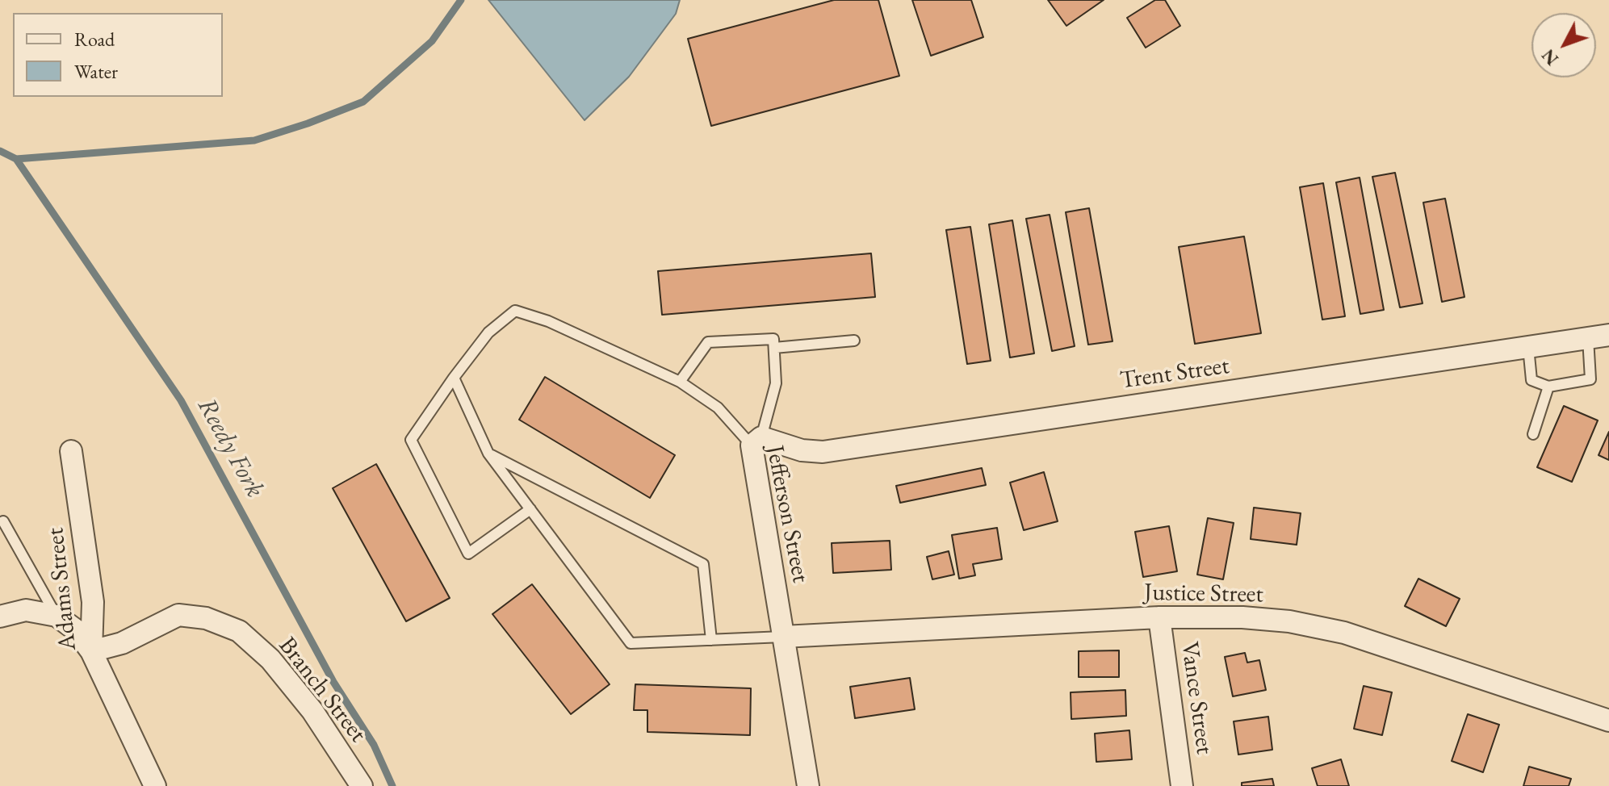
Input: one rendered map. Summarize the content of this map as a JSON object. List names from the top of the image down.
{
  "streets": {
    "street": [
      "Trent Street",
      "Jefferson Street",
      "Adams Street",
      "Justice Street",
      "Branch Street",
      "Vance Street"
    ]
  },
  "crossings": [
    ["Trent Street", "Jefferson Street"],
    ["Jefferson Street", "Justice Street"],
    ["Adams Street", "Branch Street"],
    ["Justice Street", "Vance Street"]
  ],
  "water": ["Reedy Fork"],
  "legend": ["Road", "Water"],
  "north": "bottom left"
}
